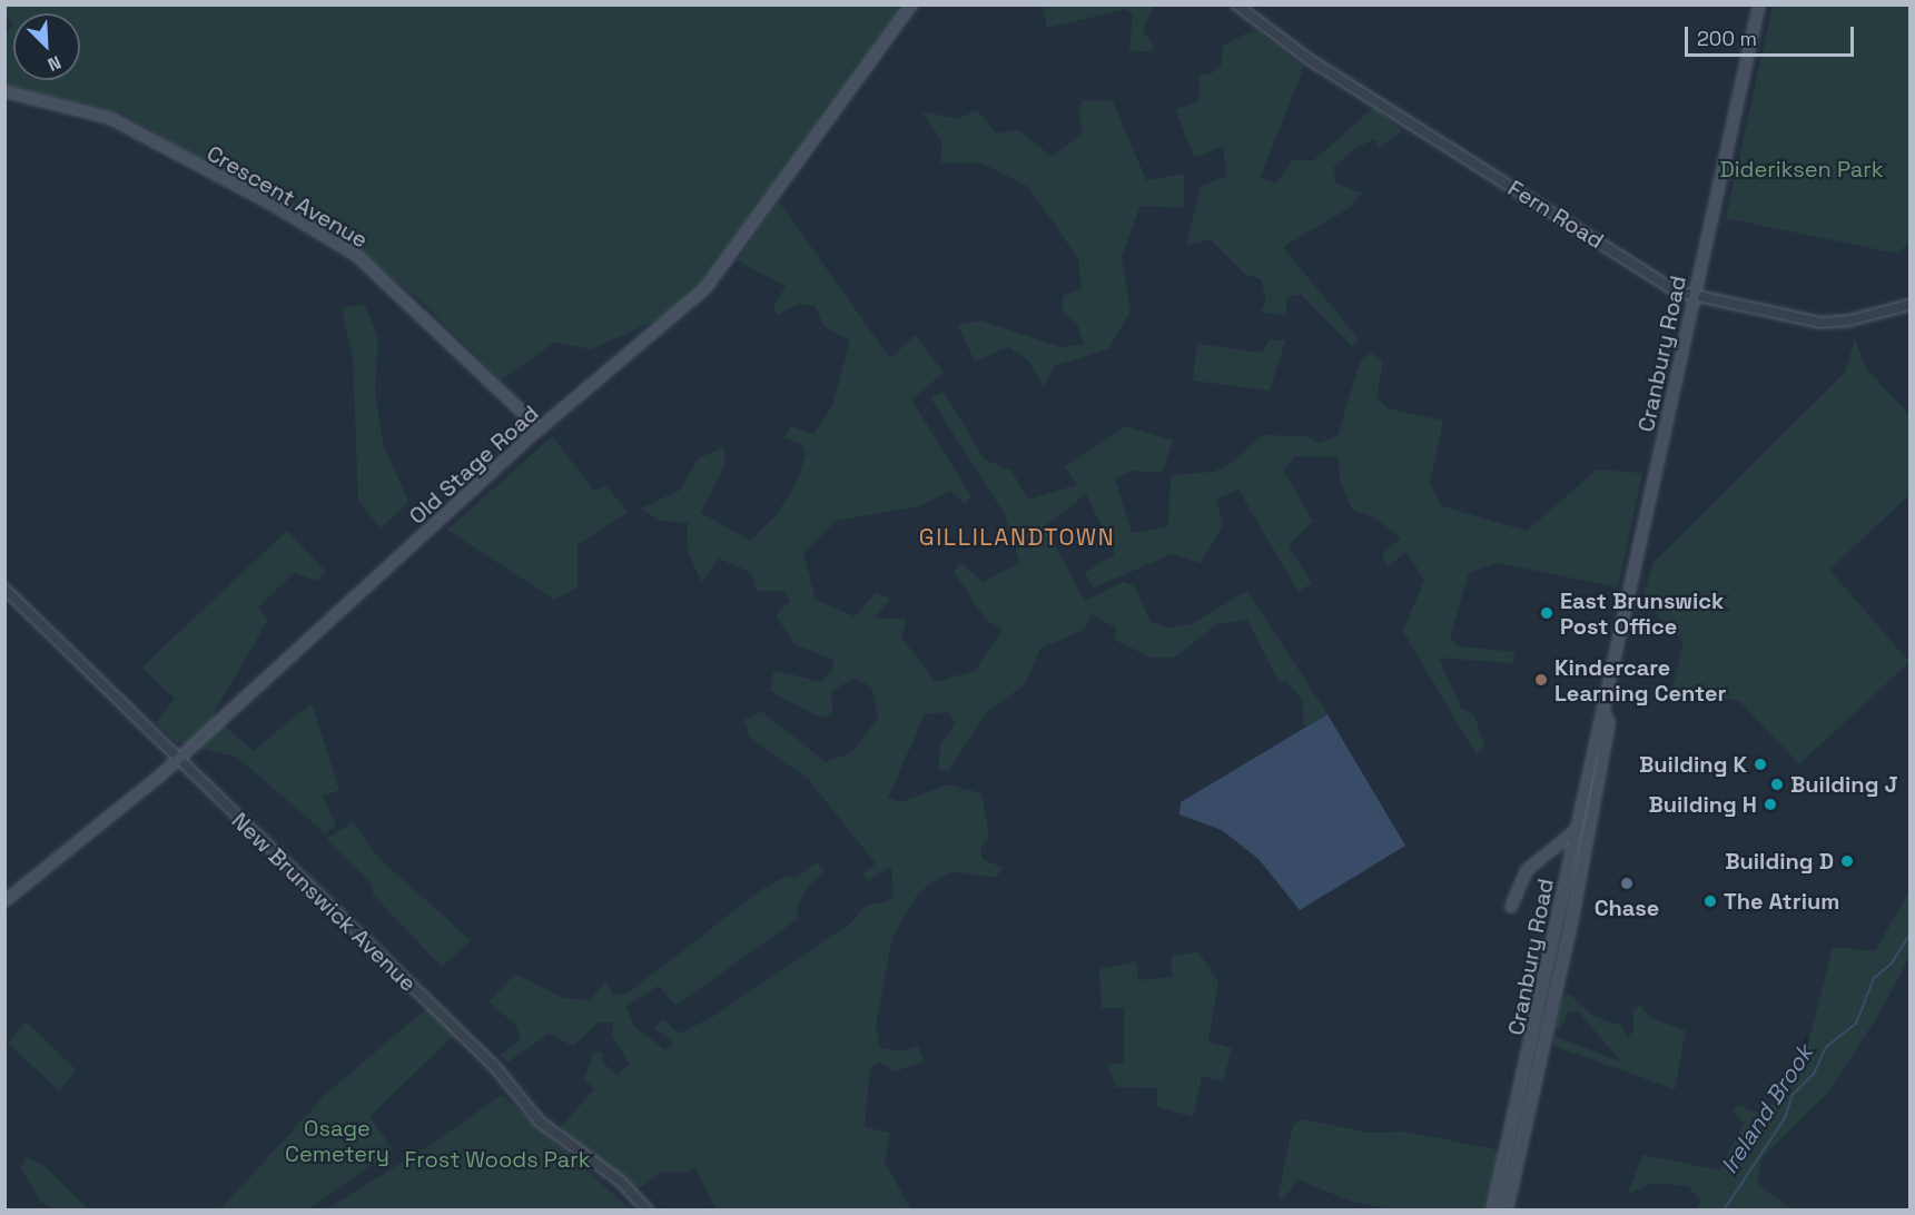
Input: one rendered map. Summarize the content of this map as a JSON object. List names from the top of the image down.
{
  "streets": {
    "main road": ["Crescent Avenue", "Cranbury Road", "Old Stage Road"],
    "street": ["Fern Road", "New Brunswick Avenue"]
  },
  "crossings": [
    ["Crescent Avenue", "Old Stage Road"],
    ["Fern Road", "Cranbury Road"],
    ["Old Stage Road", "New Brunswick Avenue"]
  ],
  "districts": ["GILLILANDTOWN"],
  "water": ["Ireland Brook"],
  "parks": ["Dideriksen Park", "Osage Cemetery", "Frost Woods Park"],
  "places": [
    "East Brunswick Post Office",
    "Kindercare Learning Center",
    "Building K",
    "Building J",
    "Building H",
    "Building D",
    "Chase",
    "The Atrium"
  ],
  "scale_bar": "200 m",
  "north": "bottom right"
}
